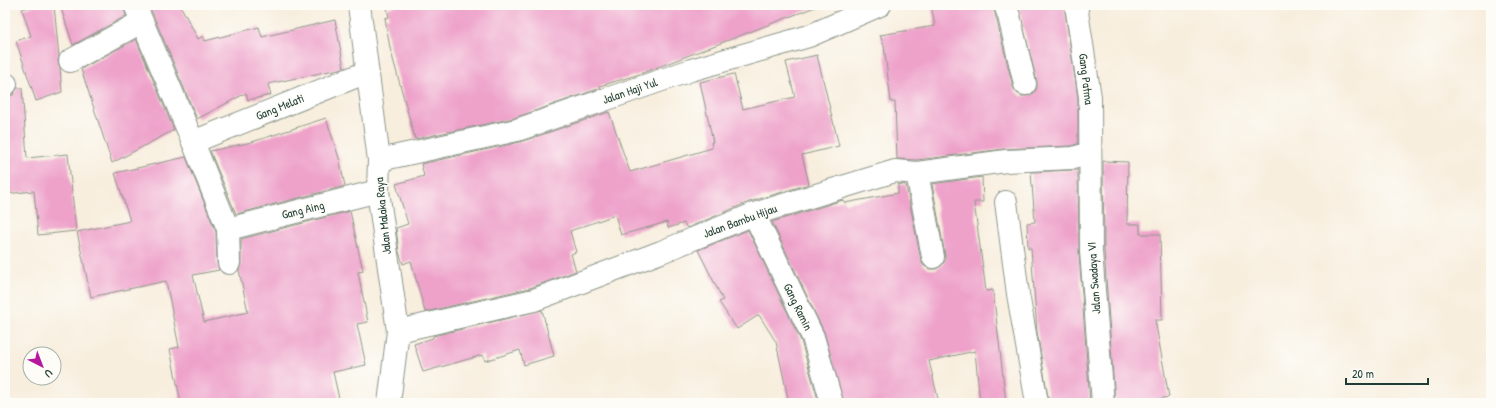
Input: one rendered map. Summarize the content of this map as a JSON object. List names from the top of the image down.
{
  "streets": {
    "street": [
      "Gang Patma",
      "Jalan Haji Yul",
      "Gang Melati",
      "Gang Aing",
      "Jalan Malaka Raya",
      "Jalan Bambu Hijau",
      "Jalan Swadaya VI",
      "Gang Ramin"
    ]
  },
  "crossings": [
    ["Gang Patma", "Jalan Bambu Hijau"],
    ["Gang Patma", "Jalan Swadaya VI"],
    ["Jalan Haji Yul", "Jalan Malaka Raya"],
    ["Gang Melati", "Jalan Malaka Raya"],
    ["Gang Aing", "Jalan Malaka Raya"],
    ["Jalan Malaka Raya", "Jalan Bambu Hijau"],
    ["Jalan Bambu Hijau", "Jalan Swadaya VI"],
    ["Jalan Bambu Hijau", "Gang Ramin"]
  ],
  "scale_bar": "20 m",
  "north": "bottom right"
}
